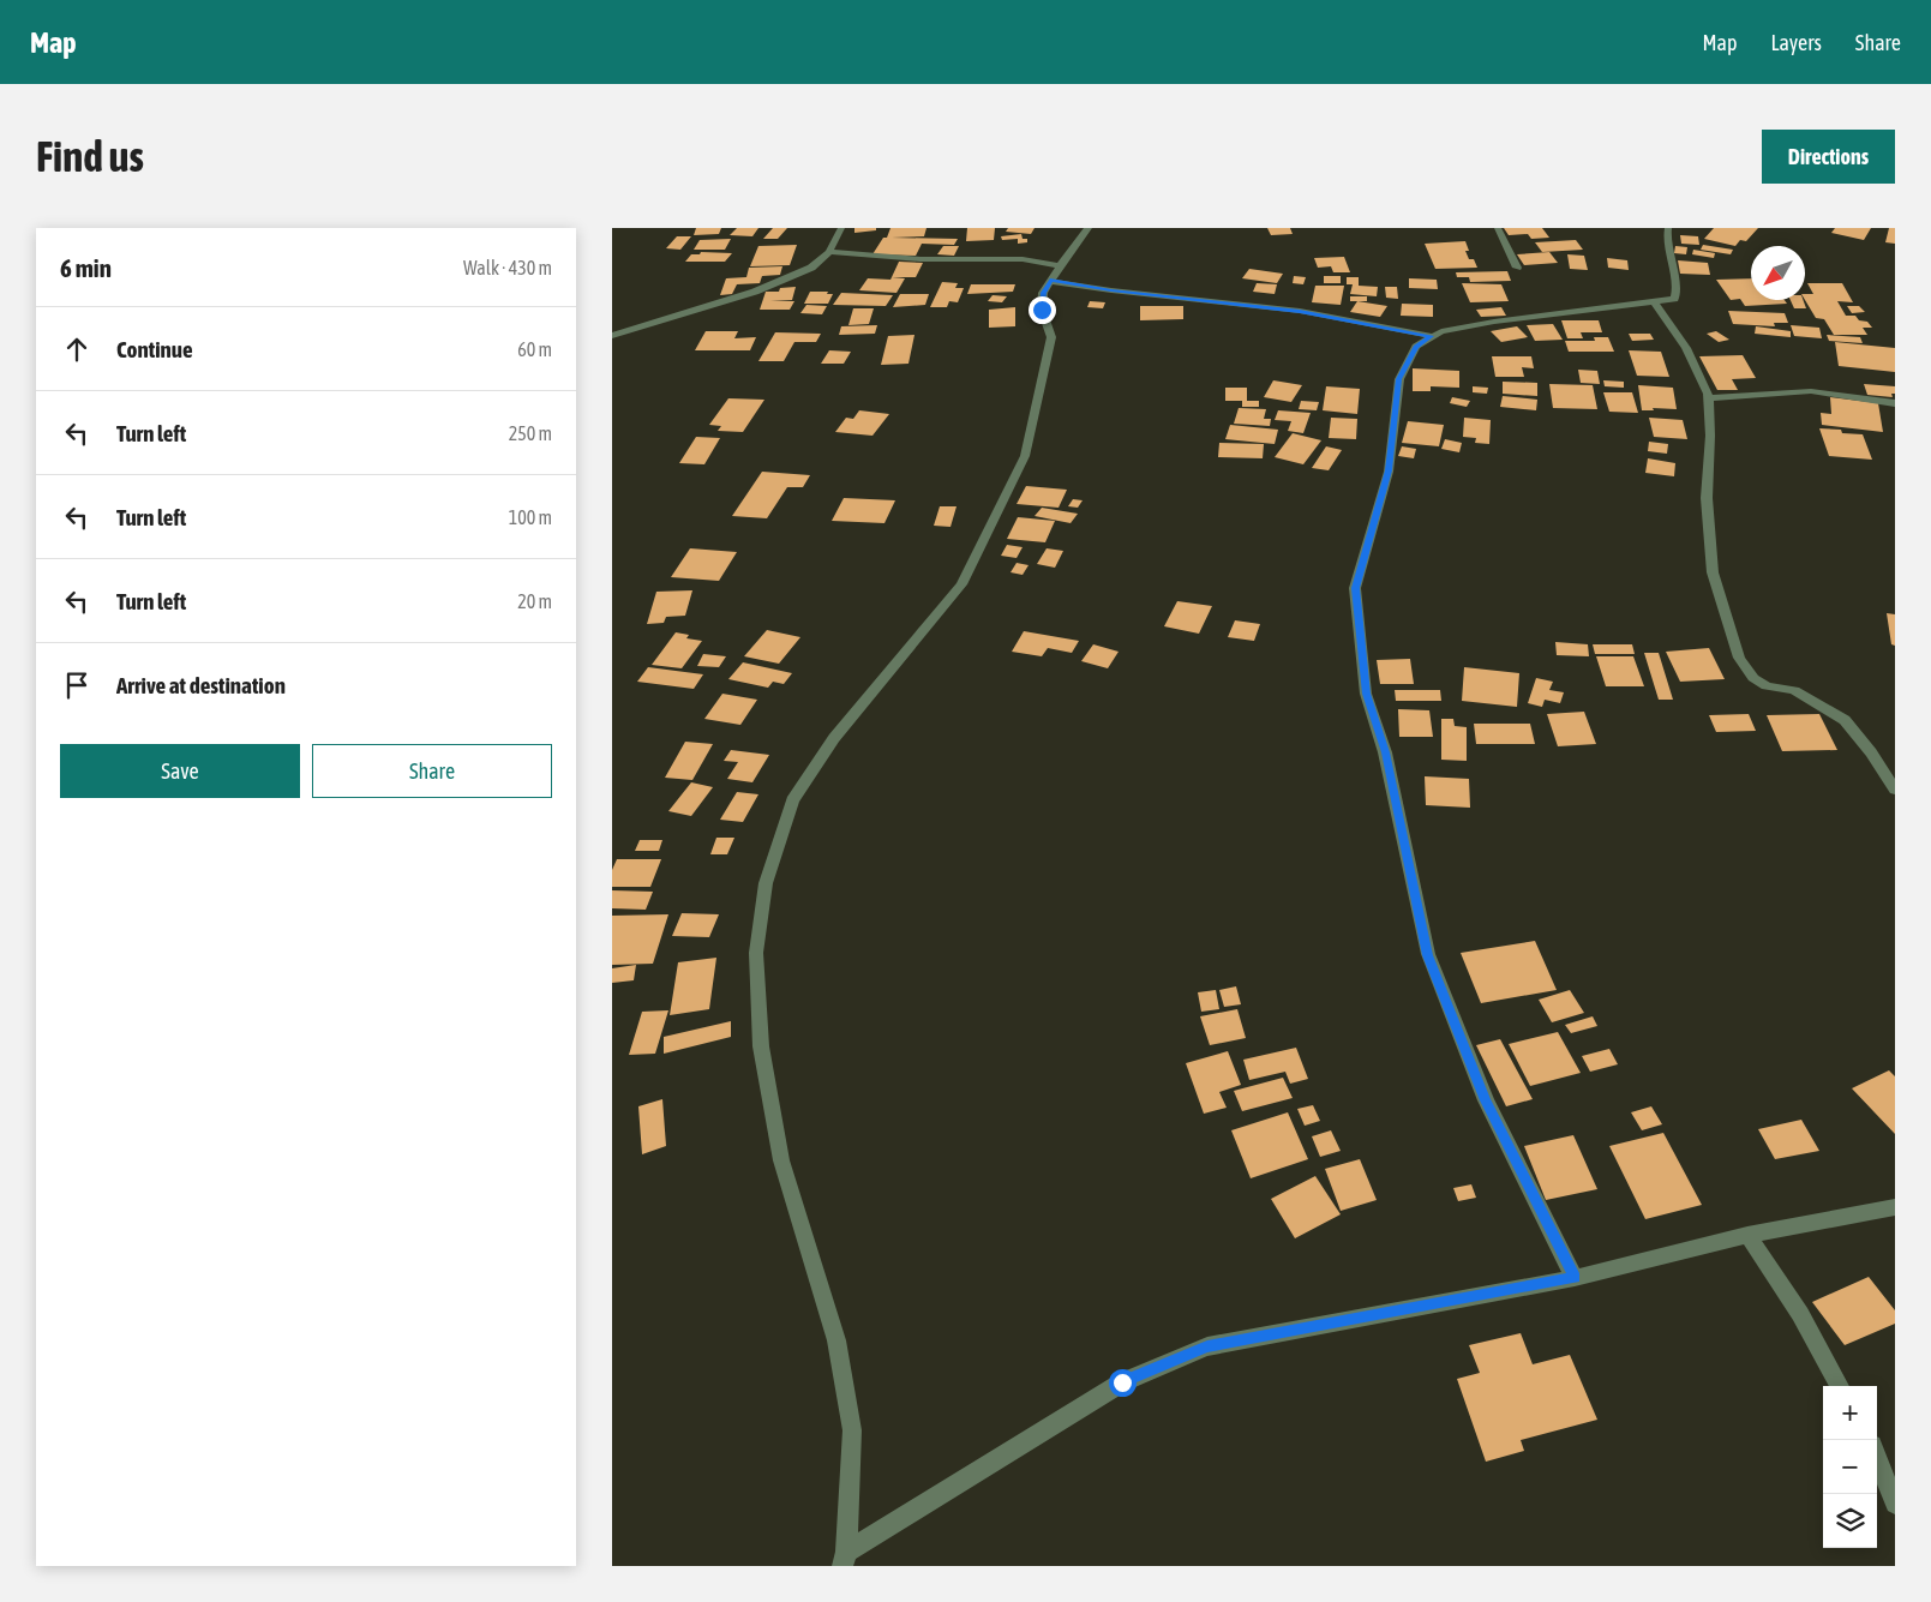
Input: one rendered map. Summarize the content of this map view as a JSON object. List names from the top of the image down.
{
  "north": "bottom left",
  "page": {
    "header": "Map",
    "nav": ["Map", "Layers", "Share"],
    "buttons": [
      "Directions",
      ["Save", "Share"]
    ],
    "title": "Find us",
    "heading": ["6 min", "Walk · 430 m"],
    "list": [
      ["Continue", "60 m"],
      ["Turn left", "250 m"],
      ["Turn left", "100 m"],
      ["Turn left", "20 m"],
      "Arrive at destination"
    ],
    "map_buttons": ["+", "−"]
  }
}
